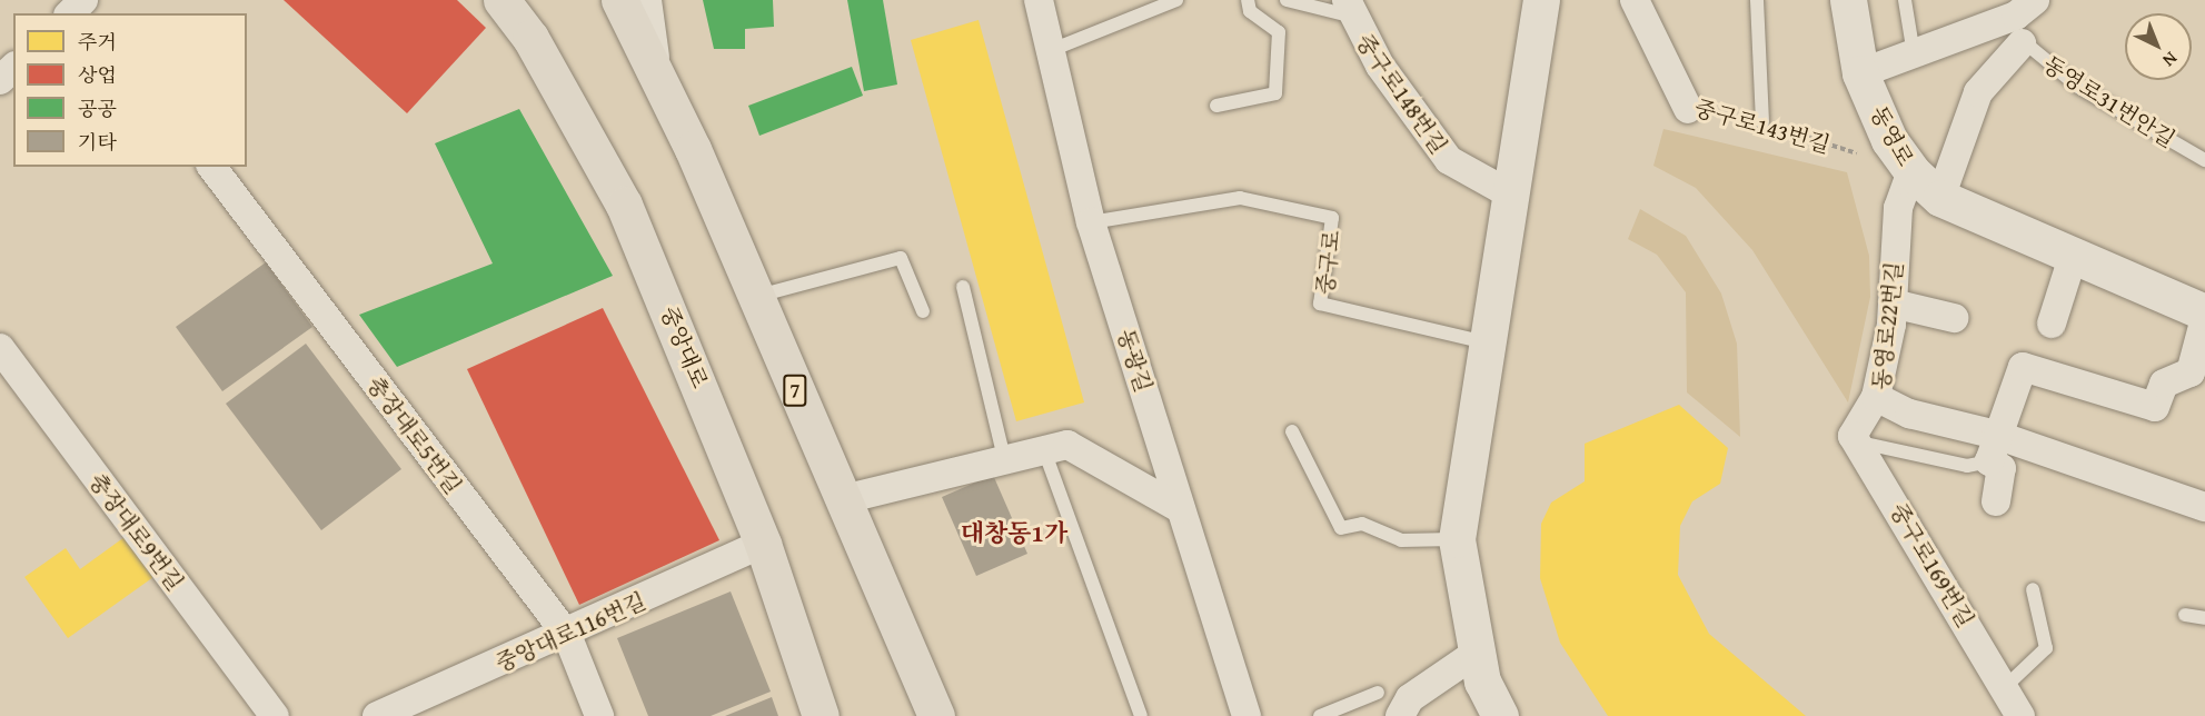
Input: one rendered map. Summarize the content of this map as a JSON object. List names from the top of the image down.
{
  "streets": {
    "main road": ["동영로", "중앙대로", "7"],
    "street": [
      "중구로148번길",
      "중구로143번길",
      "동영로22번길",
      "동광길",
      "충장대로5번길",
      "충장대로9번길",
      "중구로169번길",
      "중앙대로116번길"
    ],
    "lane": ["동영로31번안길", "중구로"]
  },
  "crossings": [
    ["중구로143번길", "동영로"],
    ["중구로143번길", "동영로22번길"],
    ["동영로", "동영로22번길"],
    ["중구로", "동광길"],
    ["중앙대로", "중앙대로116번길"],
    ["충장대로5번길", "중앙대로116번길"]
  ],
  "districts": ["대창동1가"],
  "legend": [
    "주거",
    "상업",
    "공공",
    "기타"
  ],
  "north": "bottom right"
}
